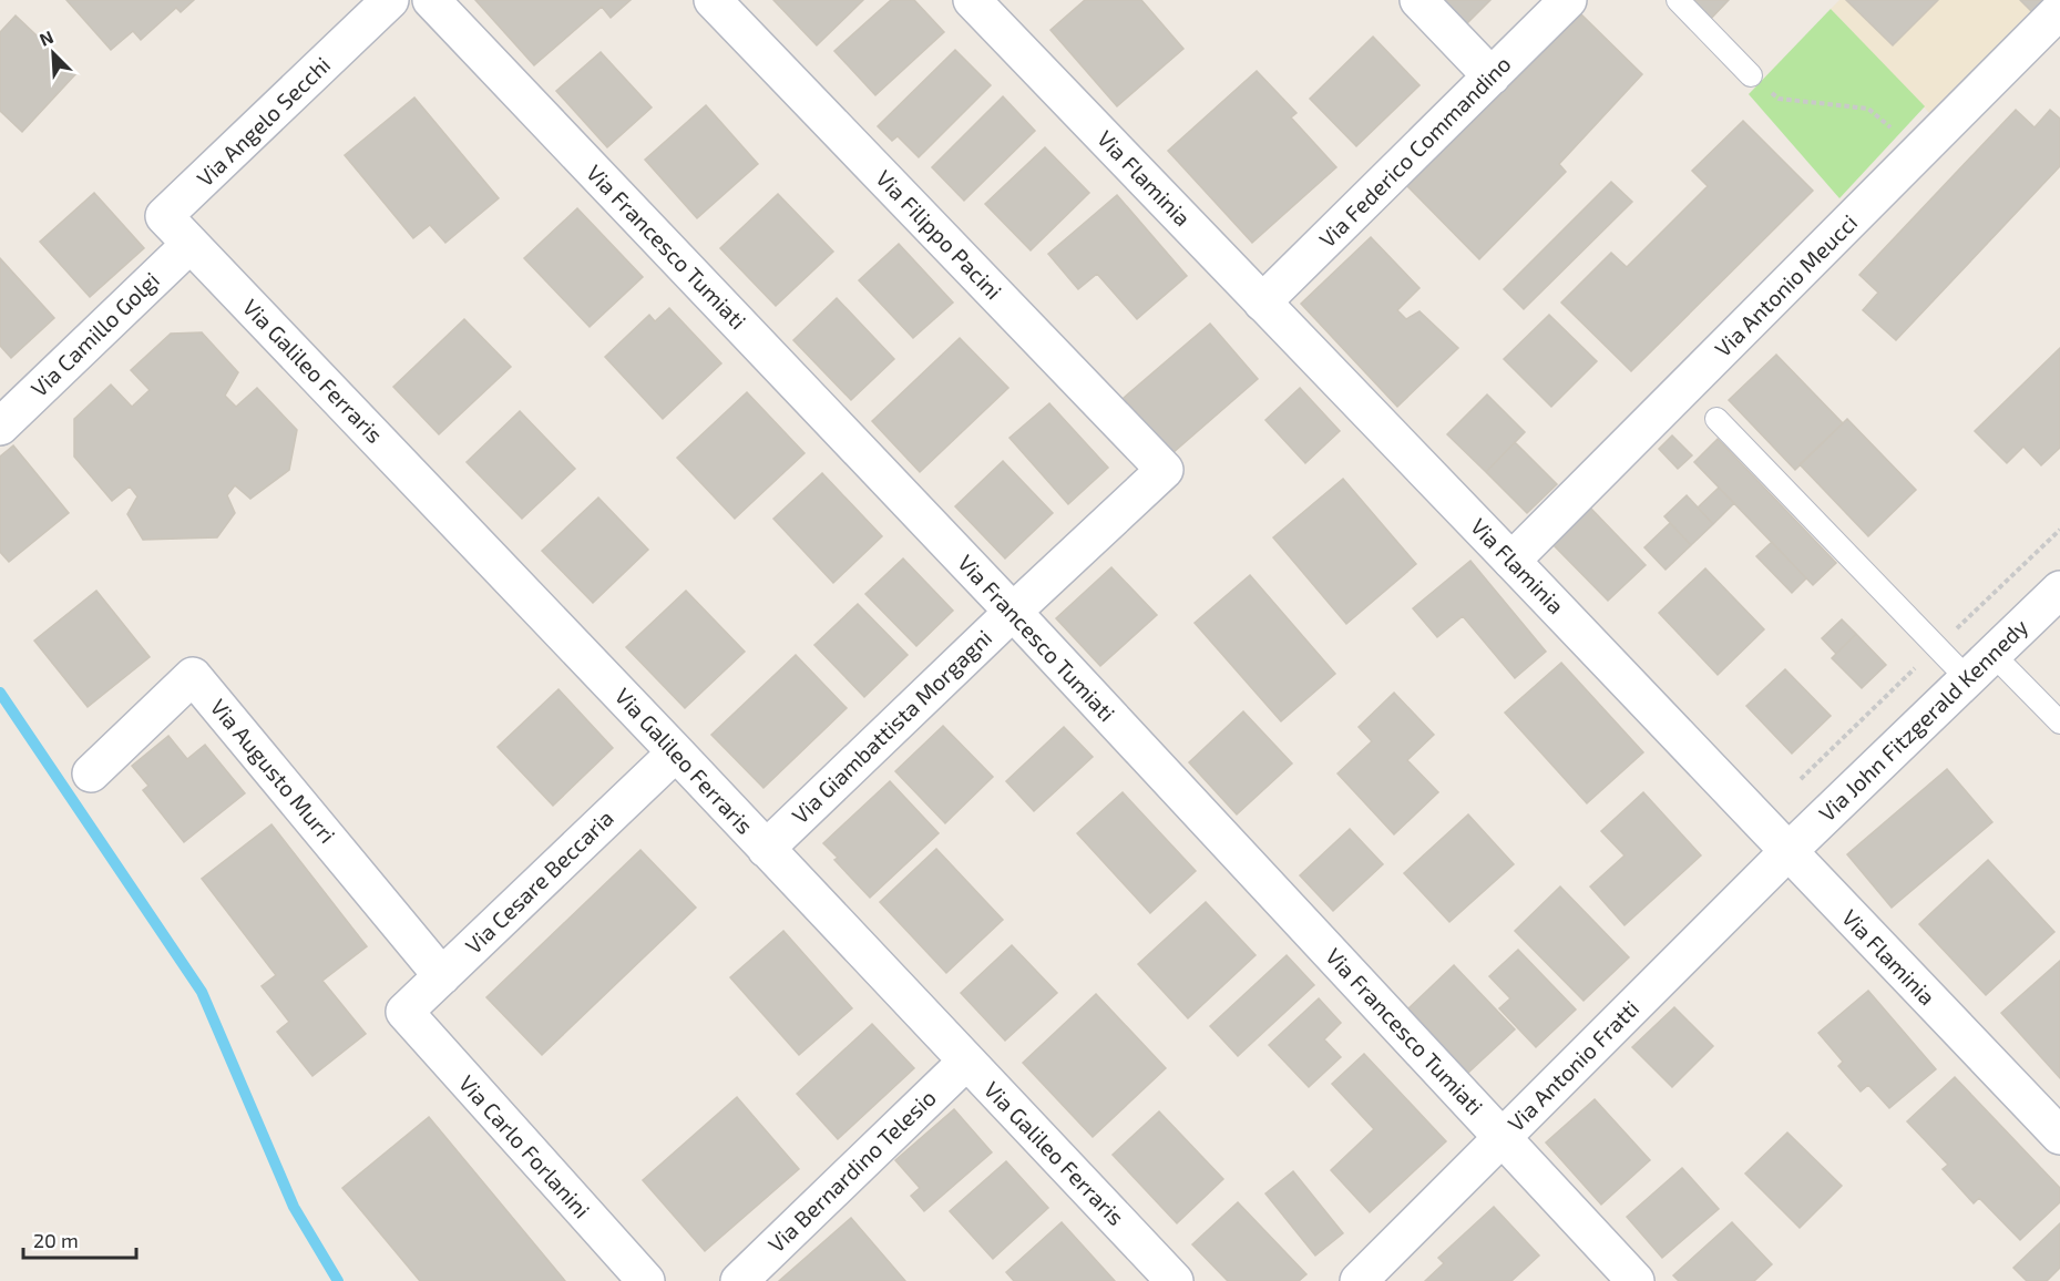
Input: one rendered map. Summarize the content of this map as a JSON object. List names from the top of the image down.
{
  "streets": {
    "street": [
      "Via Angelo Secchi",
      "Via Federico Commandino",
      "Via Flaminia",
      "Via Filippo Pacini",
      "Via Francesco Tumiati",
      "Via Antonio Meucci",
      "Via Camillo Golgi",
      "Via Galileo Ferraris",
      "Via John Fitzgerald Kennedy",
      "Via Giambattista Morgagni",
      "Via Augusto Murri",
      "Via Cesare Beccaria",
      "Via Antonio Fratti",
      "Via Carlo Forlanini",
      "Via Bernardino Telesio"
    ]
  },
  "crossings": [
    ["Via Angelo Secchi", "Via Camillo Golgi"],
    ["Via Angelo Secchi", "Via Galileo Ferraris"],
    ["Via Federico Commandino", "Via Flaminia"],
    ["Via Flaminia", "Via Antonio Meucci"],
    ["Via Flaminia", "Via John Fitzgerald Kennedy"],
    ["Via Flaminia", "Via Antonio Fratti"],
    ["Via Filippo Pacini", "Via Giambattista Morgagni"],
    ["Via Francesco Tumiati", "Via Giambattista Morgagni"],
    ["Via Francesco Tumiati", "Via Antonio Fratti"],
    ["Via Camillo Golgi", "Via Galileo Ferraris"],
    ["Via Galileo Ferraris", "Via Giambattista Morgagni"],
    ["Via Galileo Ferraris", "Via Cesare Beccaria"],
    ["Via Galileo Ferraris", "Via Bernardino Telesio"],
    ["Via John Fitzgerald Kennedy", "Via Antonio Fratti"],
    ["Via Augusto Murri", "Via Cesare Beccaria"],
    ["Via Cesare Beccaria", "Via Carlo Forlanini"]
  ],
  "scale_bar": "20 m",
  "north": "top left"
}
